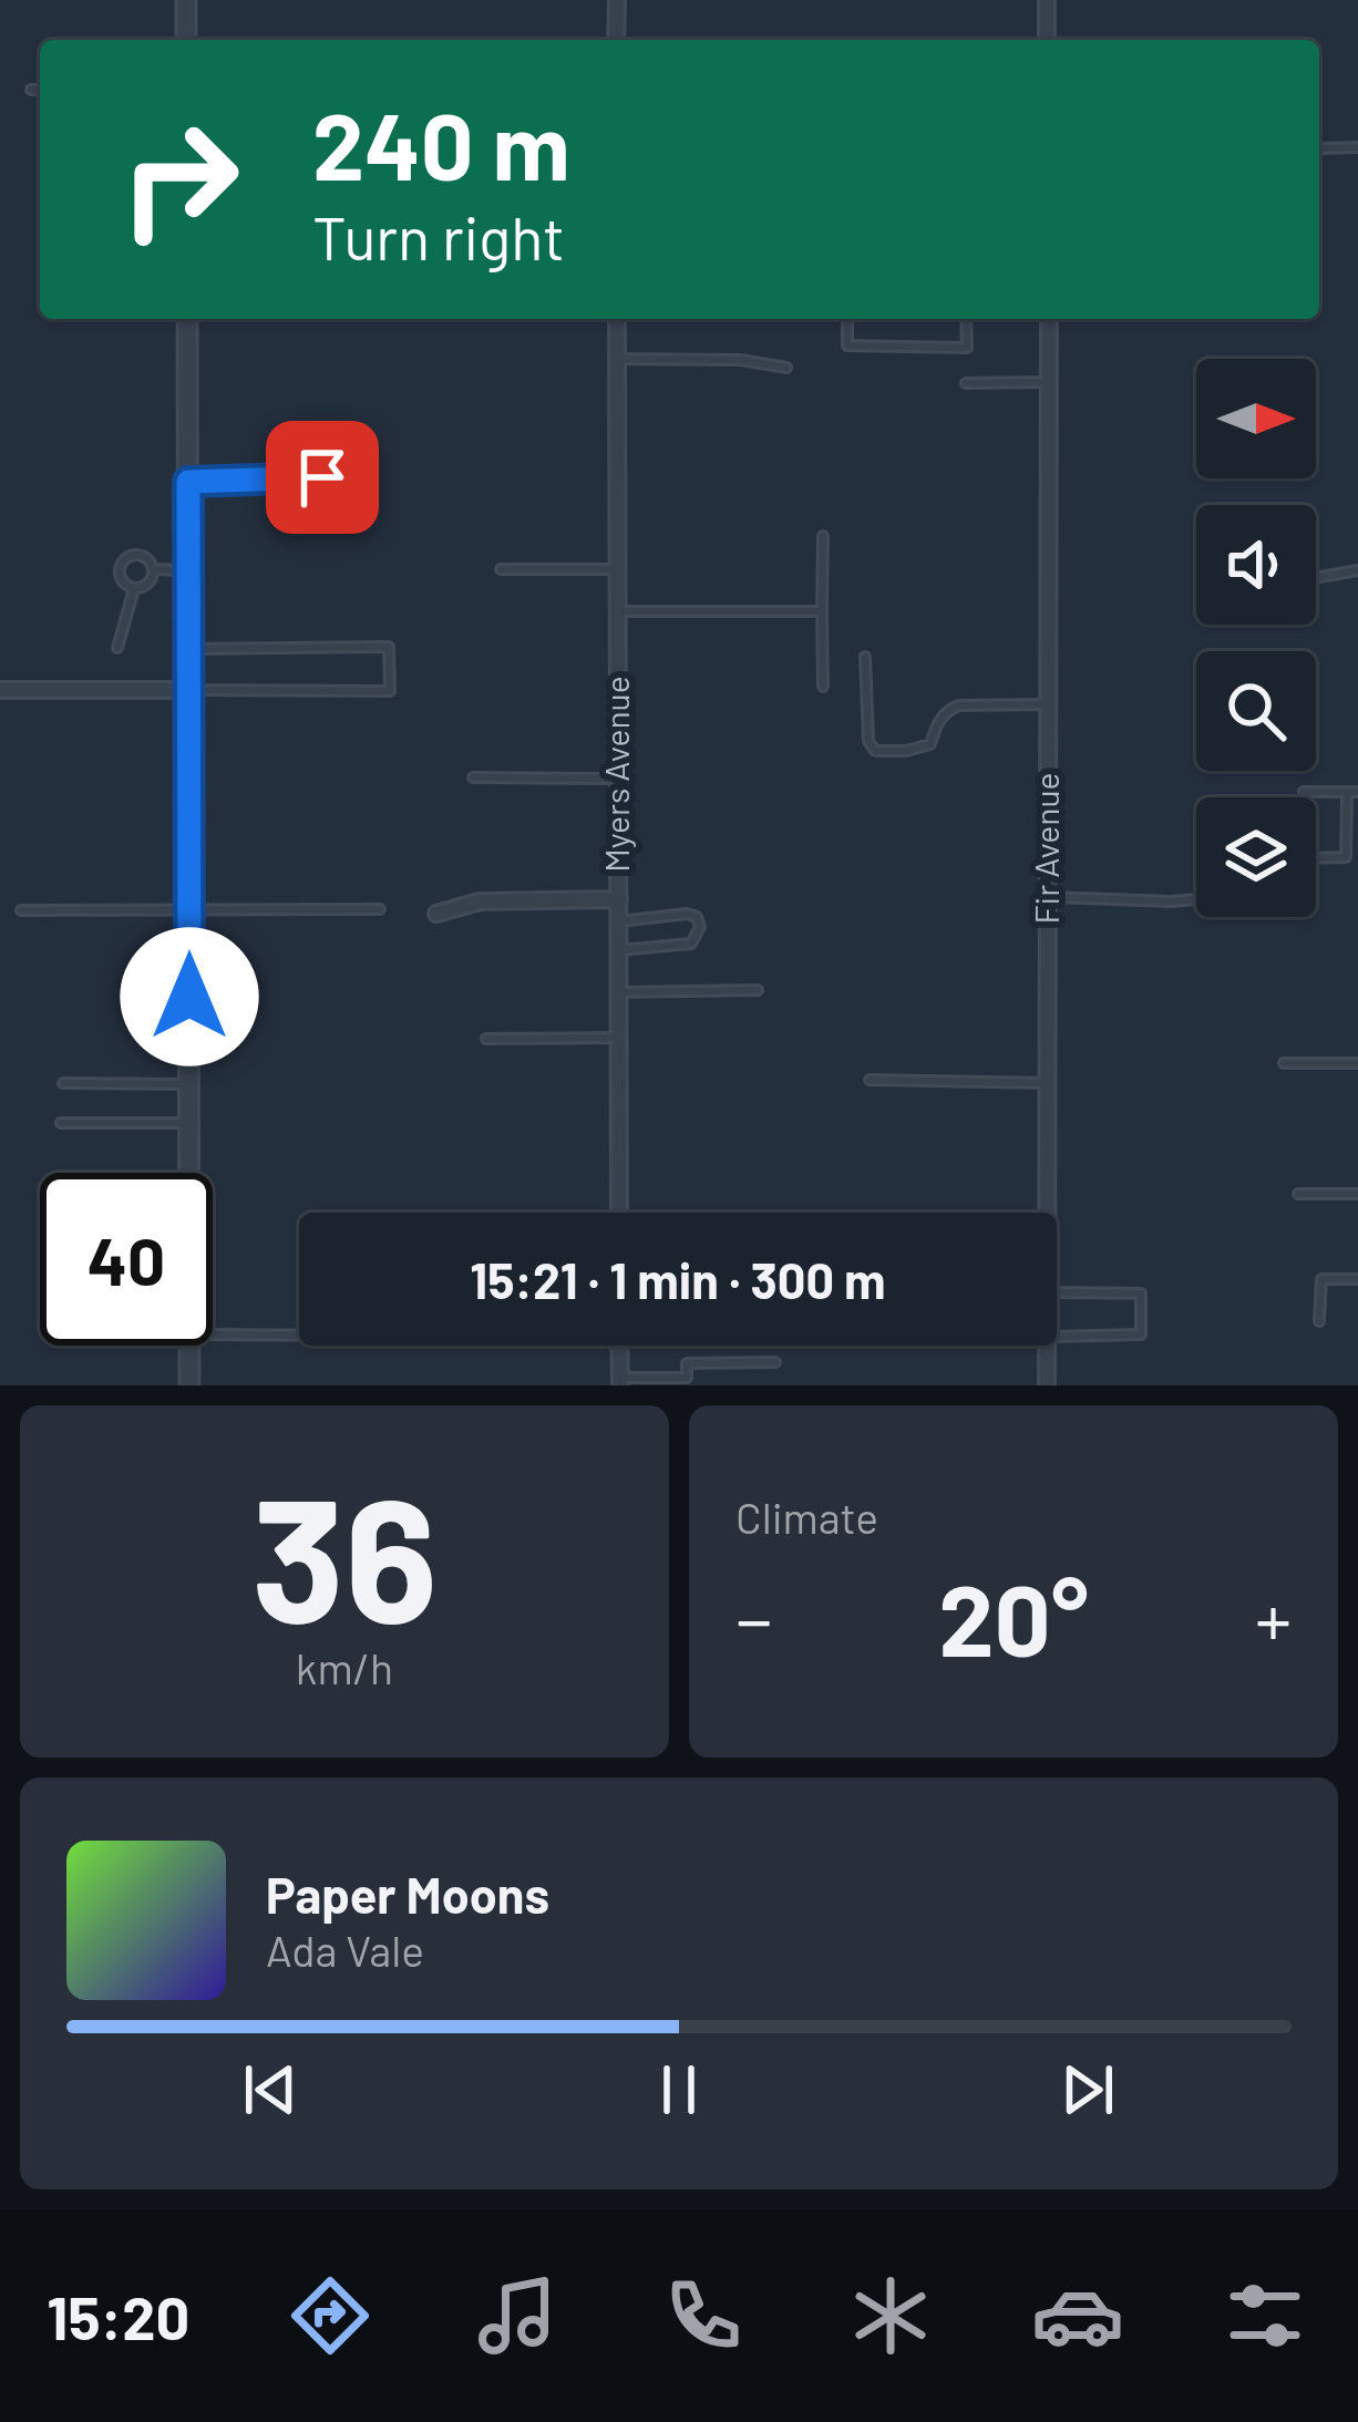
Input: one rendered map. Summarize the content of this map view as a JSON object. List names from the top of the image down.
{
  "streets": {
    "street": ["Myers Avenue", "Fir Avenue"]
  },
  "north": "right",
  "page": {
    "turn": ["240 m", "Turn right"],
    "limit": "40",
    "trip": "15:21 · 1 min · 300 m",
    "tile": [
      ["36", "km/h"],
      "Climate"
    ],
    "heat": ["−", "20°", "+"],
    "song": ["Paper Moons", "Ada Vale"],
    "tabs": "15:20"
  }
}
